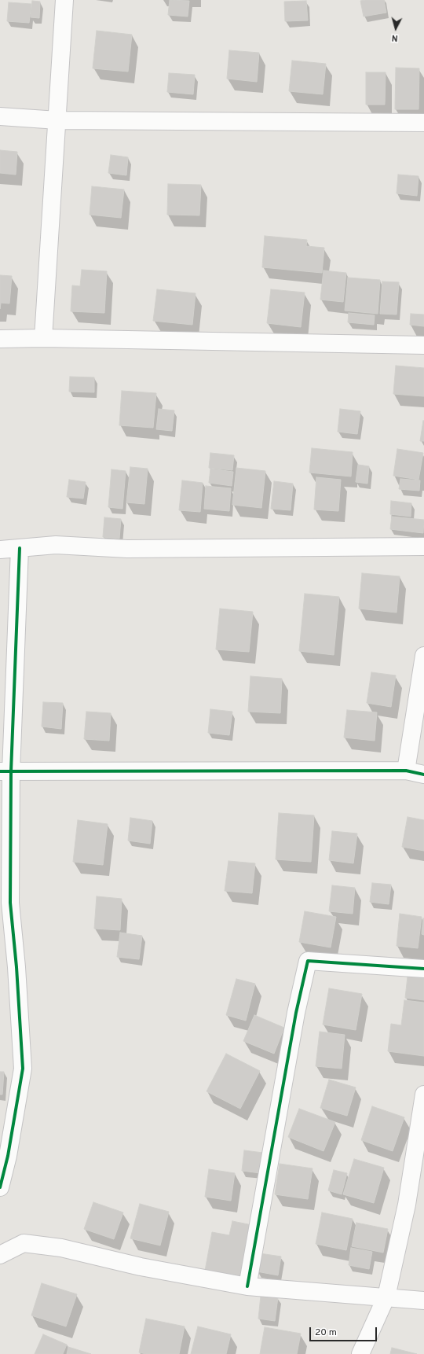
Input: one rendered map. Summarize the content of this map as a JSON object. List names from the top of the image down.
{
  "scale_bar": "20 m",
  "north": "bottom"
}
